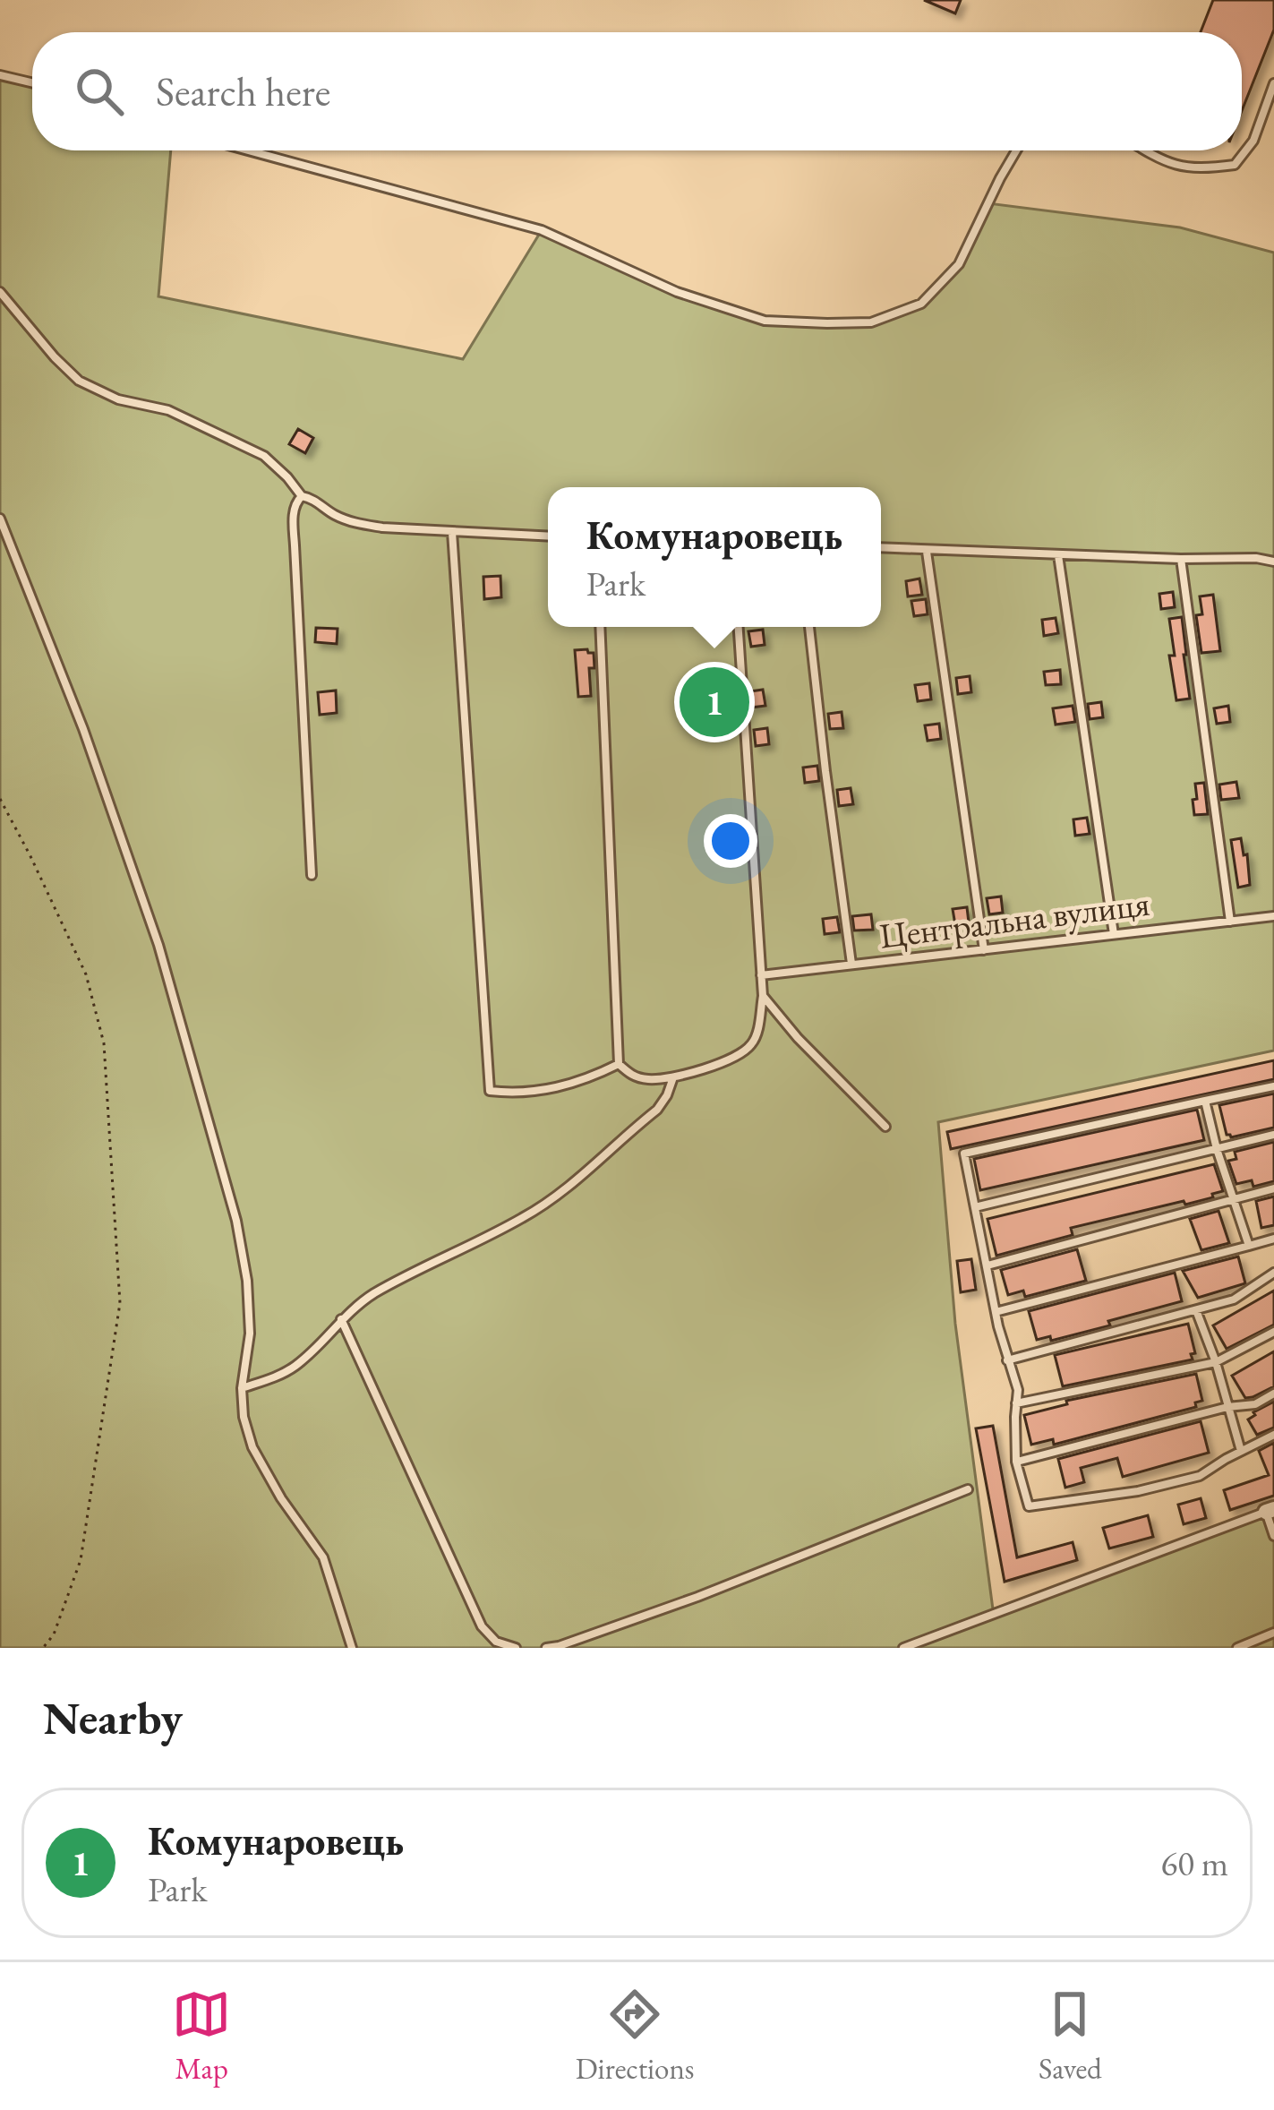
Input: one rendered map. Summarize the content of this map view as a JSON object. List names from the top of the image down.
{
  "streets": {
    "lane": ["Центральна вулиця"]
  },
  "page": {
    "search": "Search here",
    "popup": ["Комунаровець", "Park"],
    "pins": "1",
    "heading": "Nearby",
    "list": [
      {
        "mark": "1",
        "name": "Комунаровець",
        "note": "Park",
        "value": "60 m"
      }
    ],
    "nav": ["Map", "Directions", "Saved"]
  }
}
